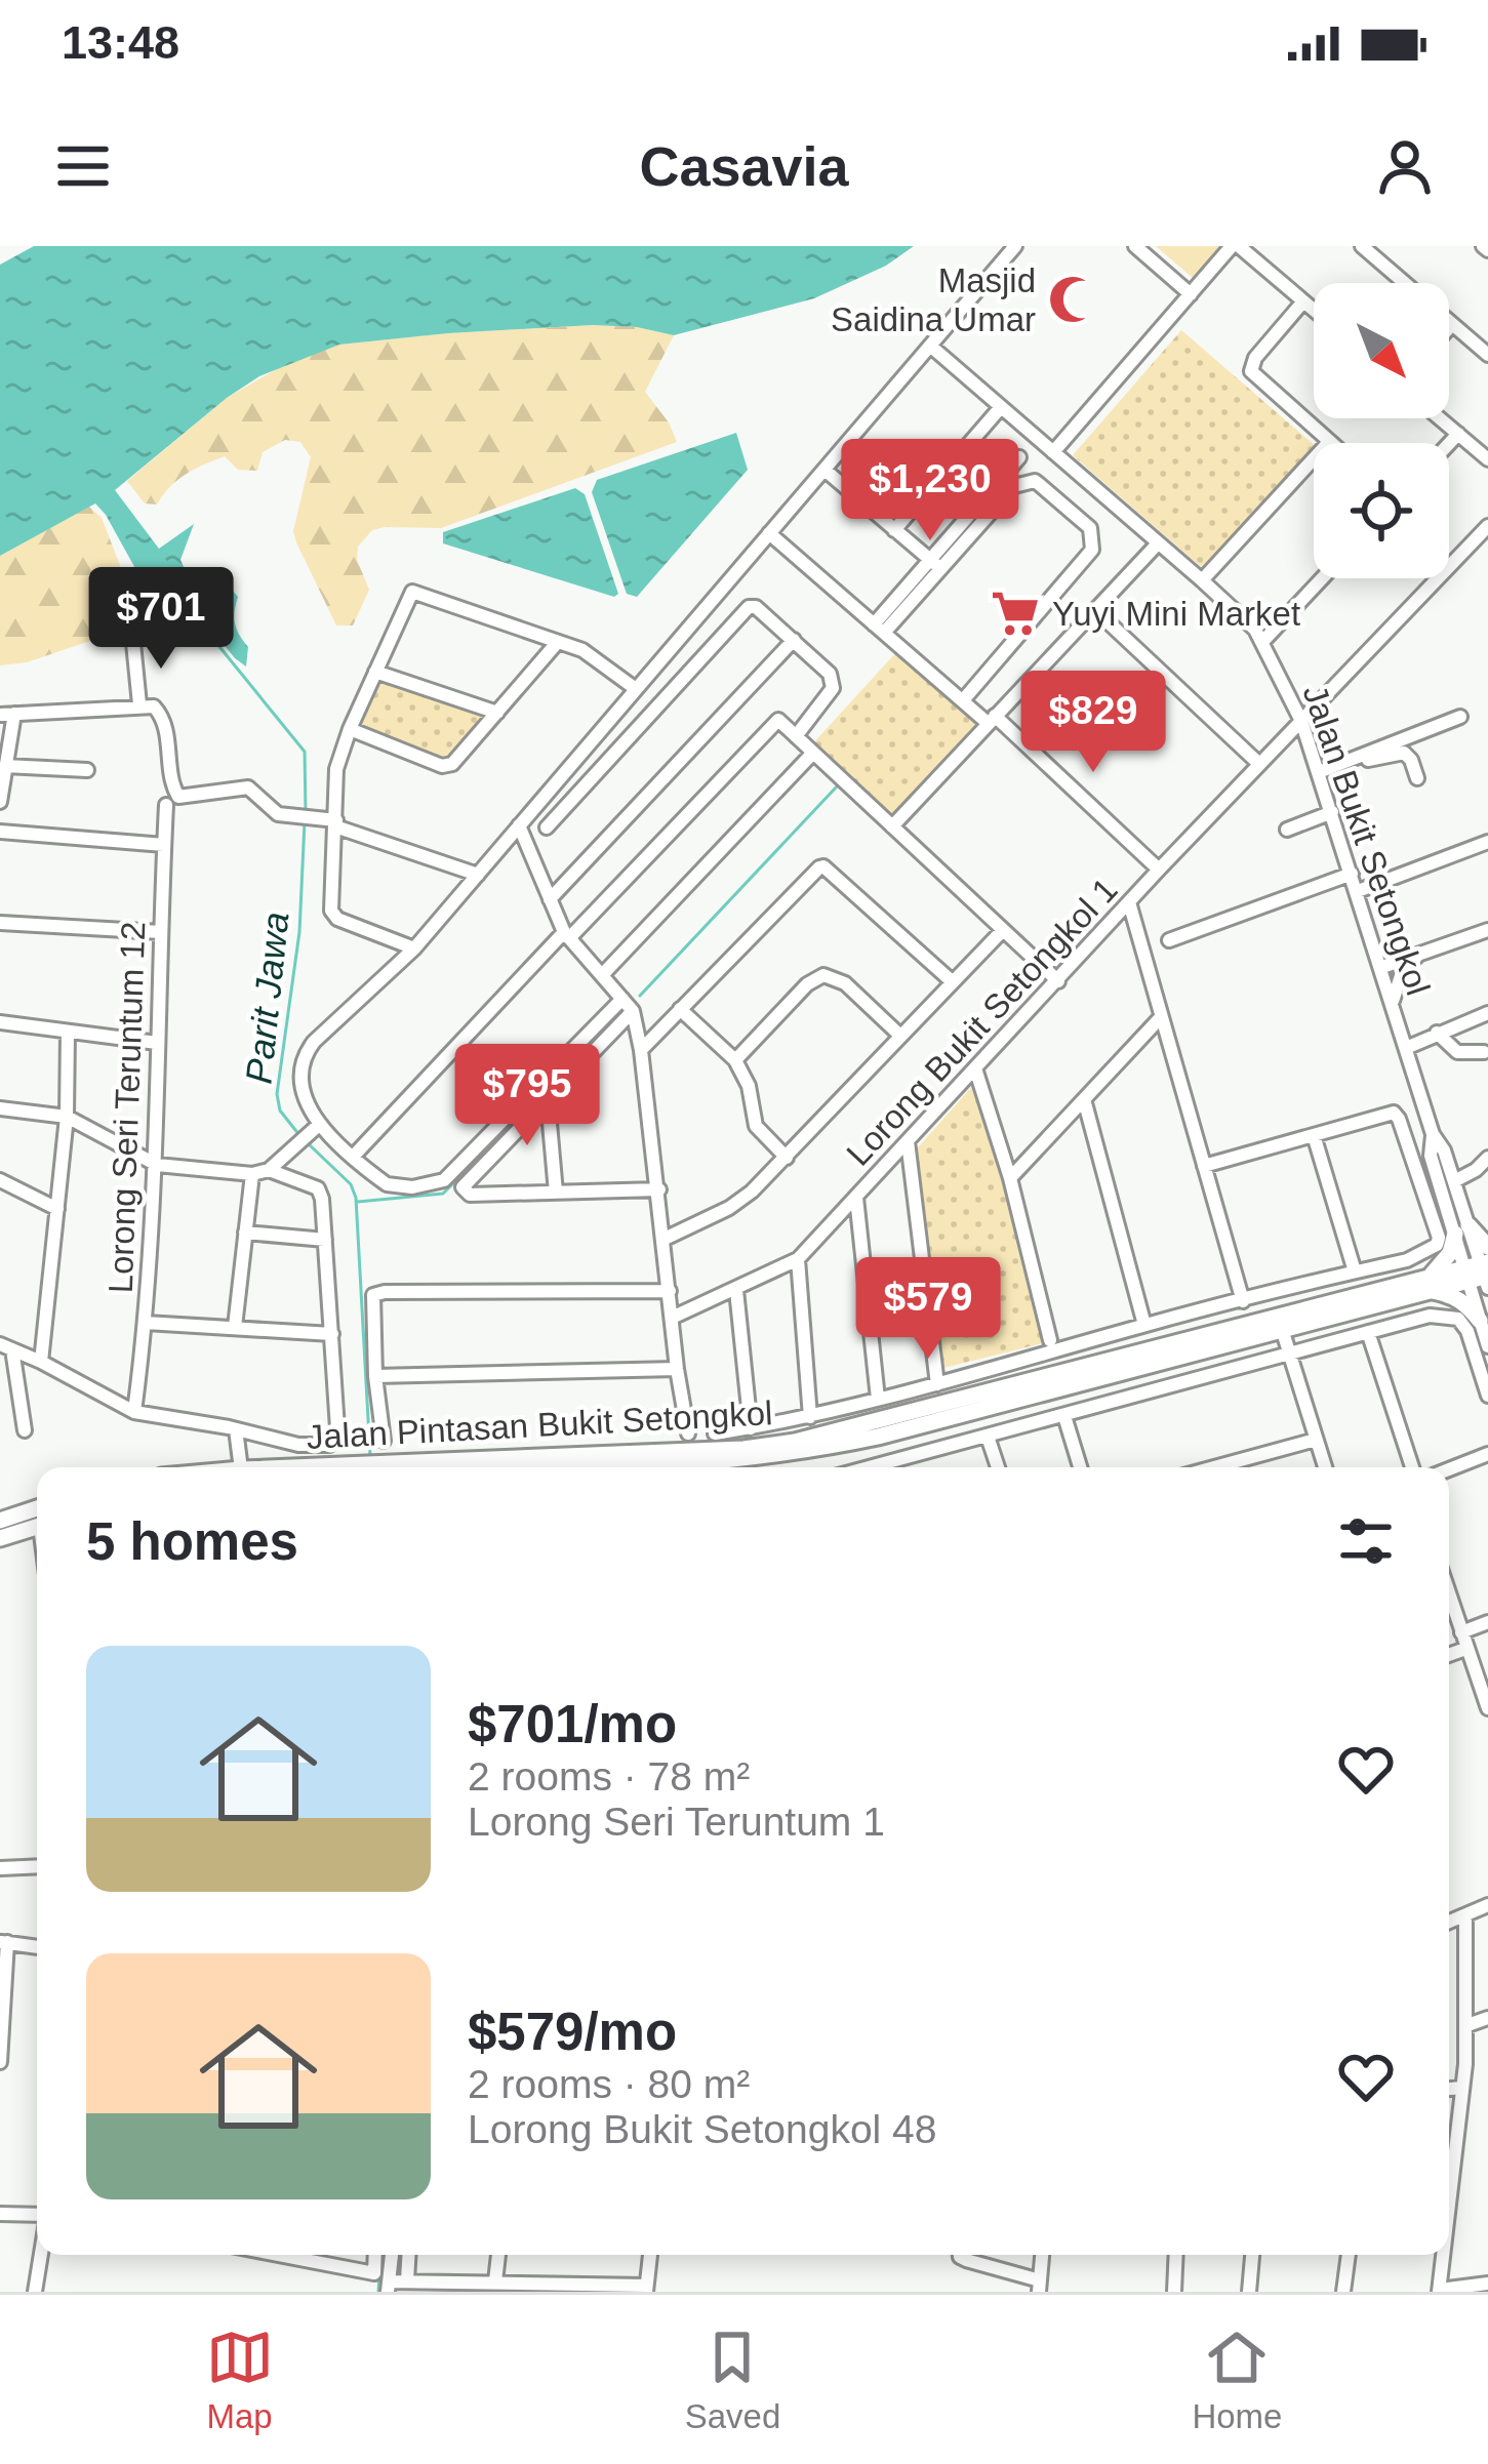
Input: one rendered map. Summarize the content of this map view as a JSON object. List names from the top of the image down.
{
  "streets": {
    "main road": ["Jalan Pintasan Bukit Setongkol"],
    "street": ["Jalan Bukit Setongkol", "Lorong Bukit Setongkol 1", "Lorong Seri Teruntum 12"]
  },
  "crossings": [
    ["Jalan Bukit Setongkol", "Lorong Bukit Setongkol 1"],
    ["Jalan Bukit Setongkol", "Jalan Pintasan Bukit Setongkol"]
  ],
  "water": ["Parit Jawa"],
  "places": {
    "mosque": ["Masjid Saidina Umar"],
    "supermarket": ["Yuyi Mini Market"]
  },
  "north": "bottom right",
  "page": {
    "status": "13:48",
    "header": "Casavia",
    "price": [
      "$1,230",
      "$701",
      "$829",
      "$795",
      "$579"
    ],
    "heading": "5 homes",
    "list": [
      {
        "name": "$701/mo",
        "note": "2 rooms · 78 m² · Lorong Seri Teruntum 1"
      },
      {
        "name": "$579/mo",
        "note": "2 rooms · 80 m² · Lorong Bukit Setongkol 48"
      }
    ],
    "tabs": ["Map", "Saved", "Home"]
  }
}
